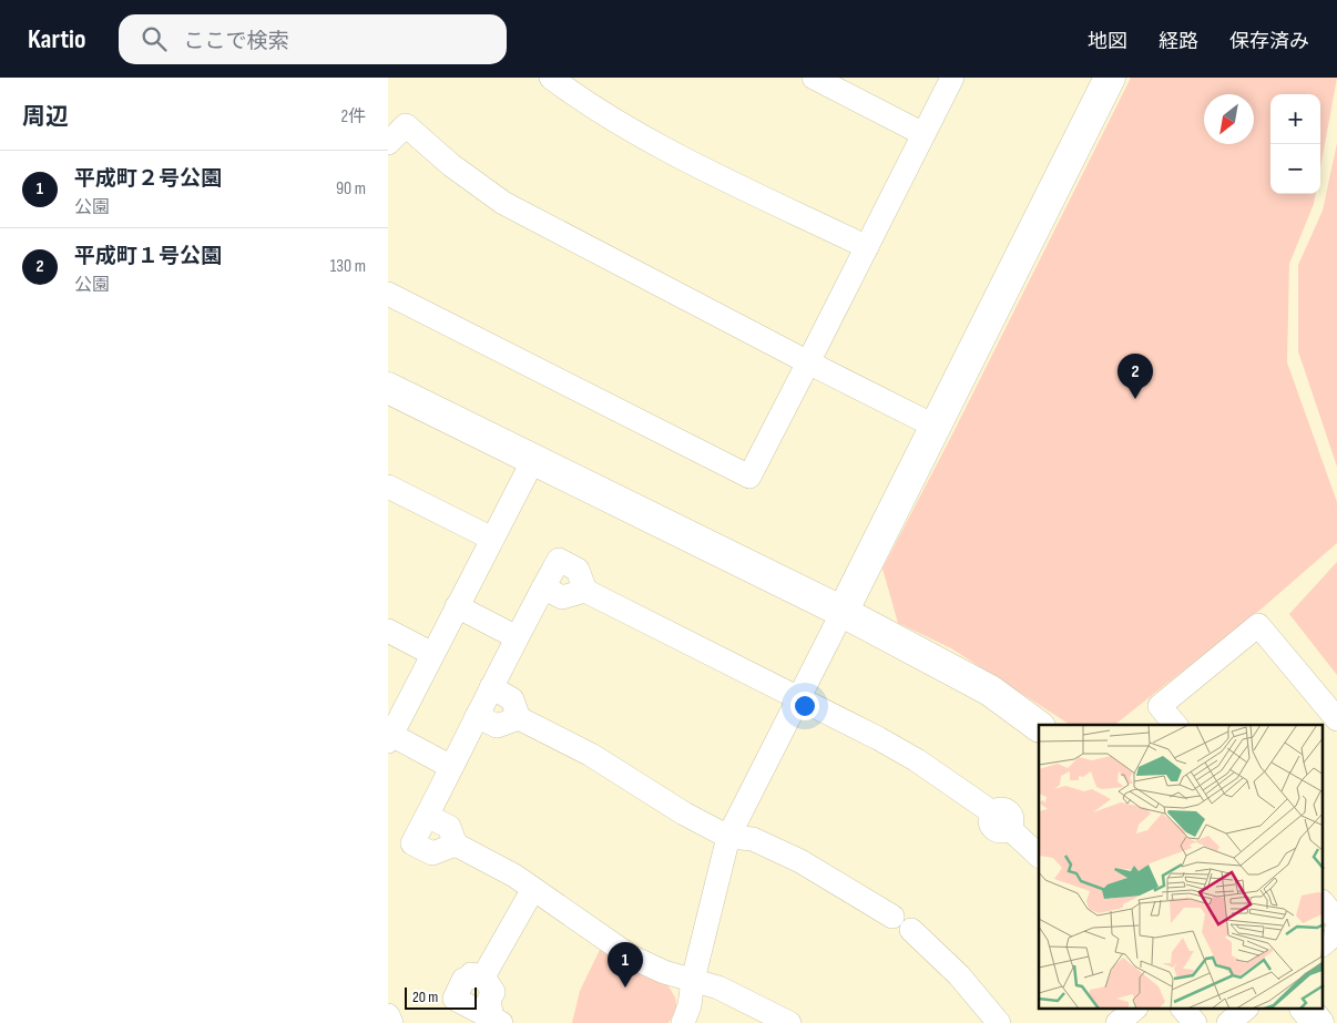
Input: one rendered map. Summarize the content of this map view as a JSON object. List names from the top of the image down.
{
  "scale_bar": "20 m",
  "north": "bottom left",
  "page": {
    "header": "Kartio",
    "search": "ここで検索",
    "nav": ["地図", "経路", "保存済み"],
    "heading": ["周辺", "2件"],
    "map_buttons": ["+", "−"],
    "list": [
      {
        "mark": "1",
        "name": "平成町２号公園",
        "note": "公園",
        "value": "90 m"
      },
      {
        "mark": "2",
        "name": "平成町１号公園",
        "note": "公園",
        "value": "130 m"
      }
    ],
    "pins": ["2", "1"],
    "scale": "20 m"
  }
}
